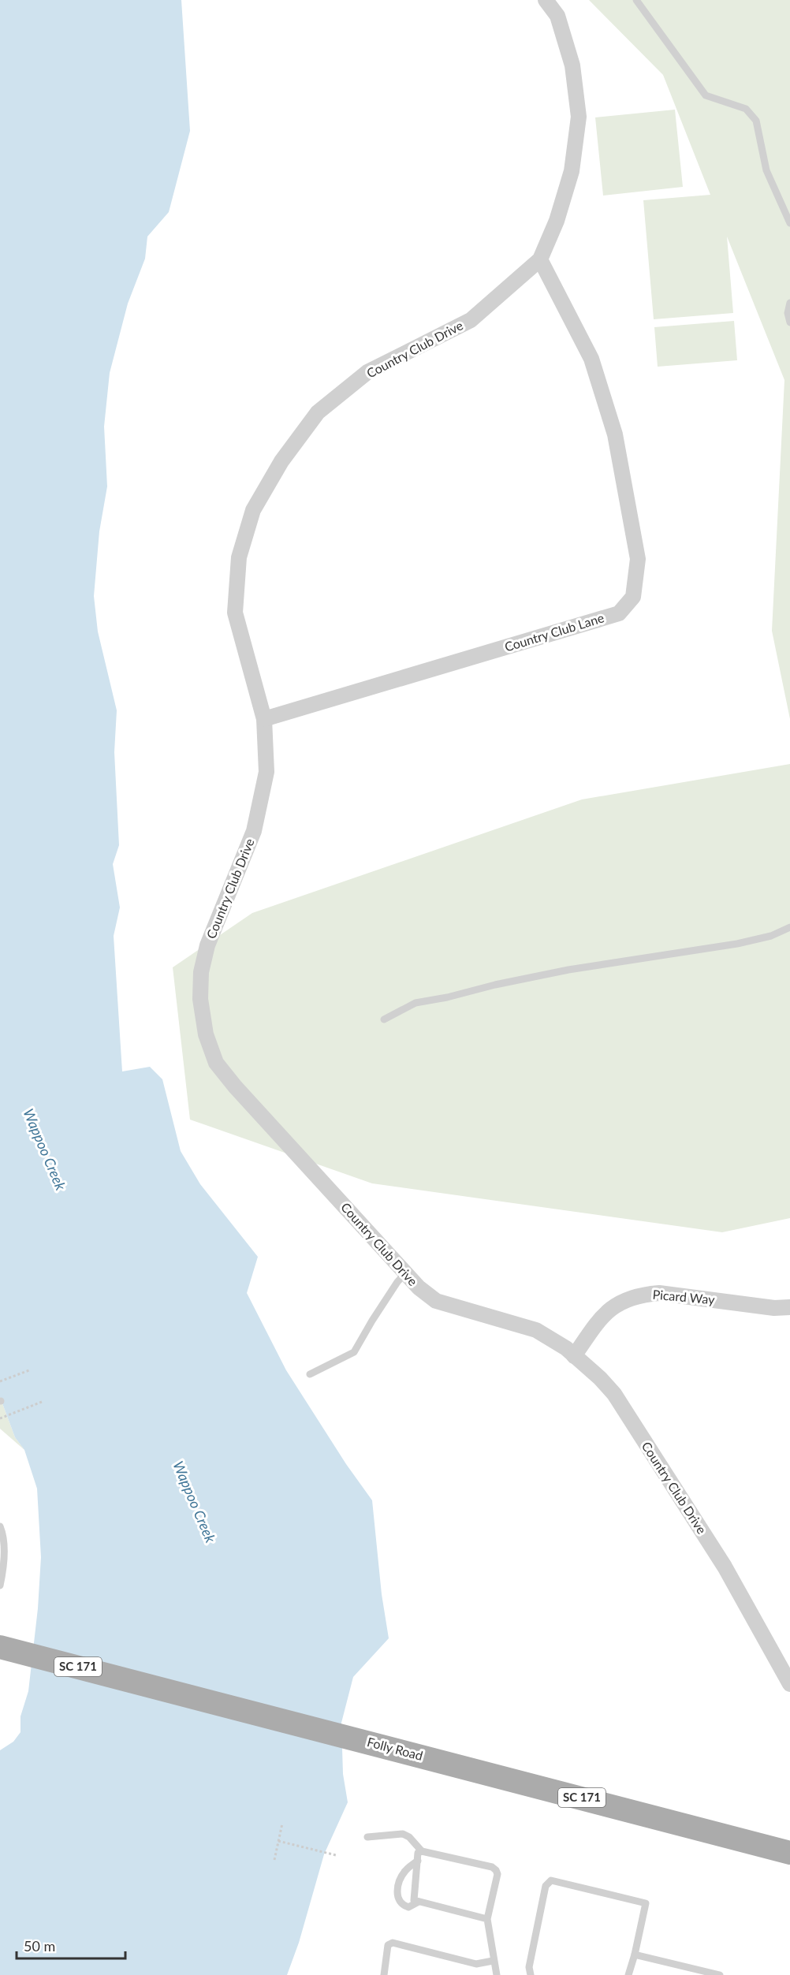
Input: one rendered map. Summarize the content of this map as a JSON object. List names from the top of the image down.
{
  "streets": {
    "main road": ["SC 171", "Folly Road"],
    "street": ["Country Club Drive", "Country Club Lane", "Picard Way"]
  },
  "crossings": [
    ["Country Club Drive", "Country Club Lane"],
    ["Country Club Drive", "Picard Way"]
  ],
  "water": ["Wappoo Creek"],
  "scale_bar": "50 m"
}
